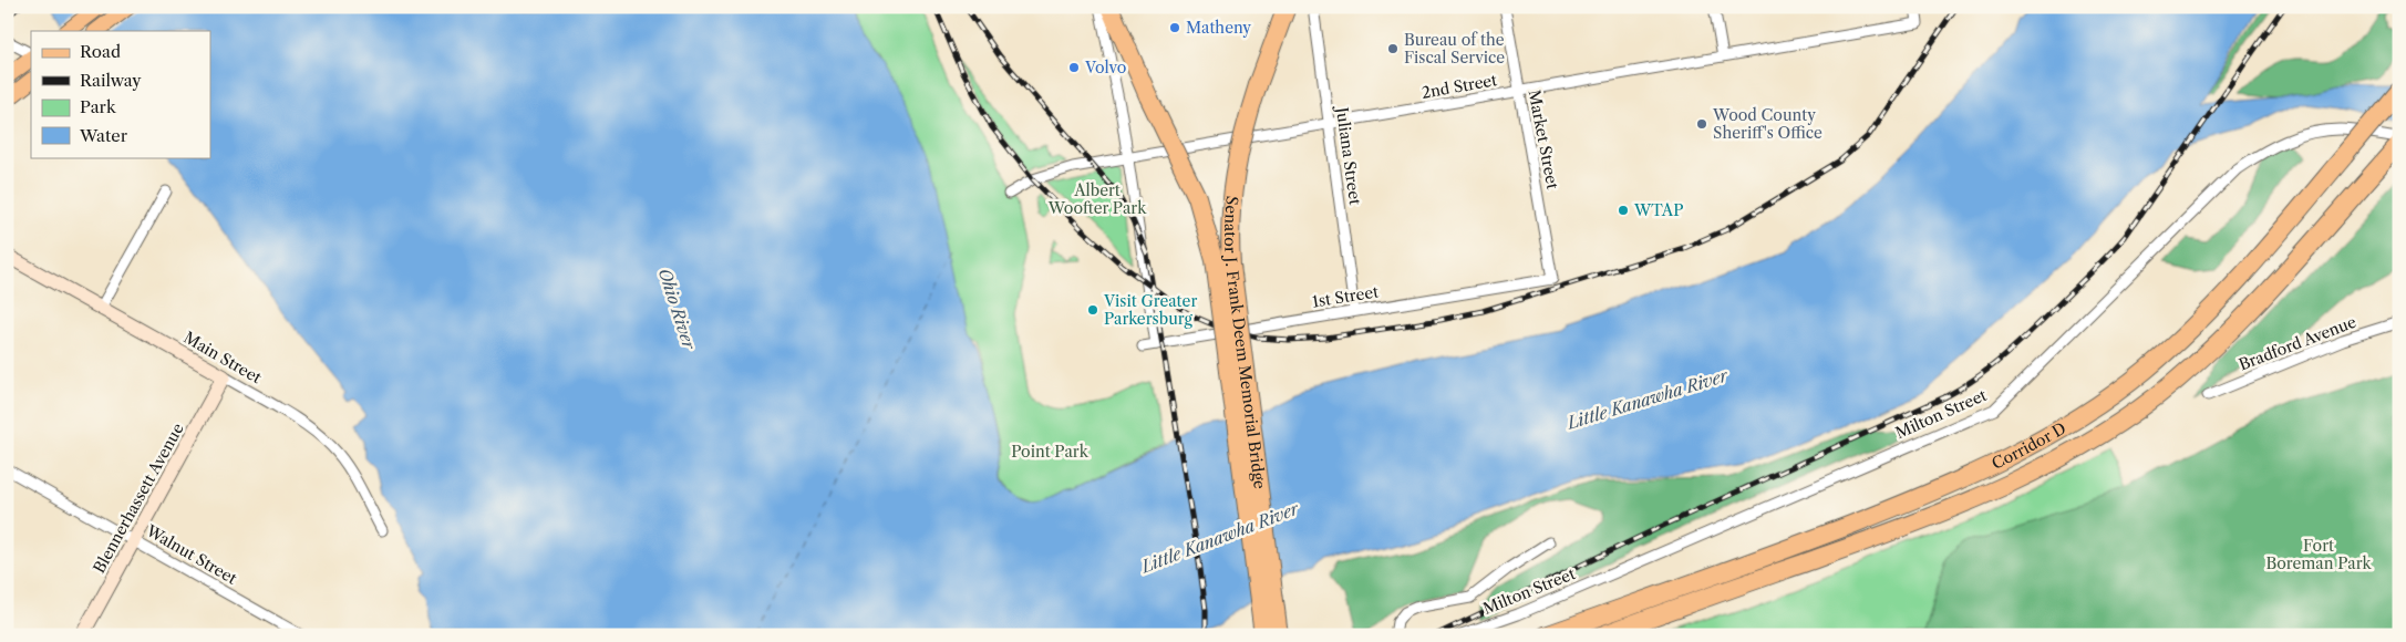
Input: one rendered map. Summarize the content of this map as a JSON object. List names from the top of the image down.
{
  "streets": {
    "highway": ["Senator J. Frank Deem Memorial Bridge", "Corridor D"],
    "street": [
      "2nd Street",
      "Market Street",
      "Juliana Street",
      "1st Street",
      "Bradford Avenue",
      "Main Street",
      "Milton Street",
      "Blennerhassett Avenue",
      "Walnut Street"
    ]
  },
  "crossings": [
    ["2nd Street", "Market Street"],
    ["2nd Street", "Juliana Street"],
    ["Market Street", "1st Street"],
    ["Juliana Street", "1st Street"],
    ["Main Street", "Blennerhassett Avenue"],
    ["Blennerhassett Avenue", "Walnut Street"]
  ],
  "water": ["Ohio River", "Little Kanawha River"],
  "parks": ["Albert Woofter Park", "Point Park", "Fort Boreman Park"],
  "places": [
    "Matheny",
    "Bureau of the Fiscal Service",
    "Volvo",
    "Wood County Sheriff's Office",
    "WTAP",
    "Visit Greater Parkersburg"
  ],
  "legend": [
    "Road",
    "Railway",
    "Park",
    "Water"
  ]
}
